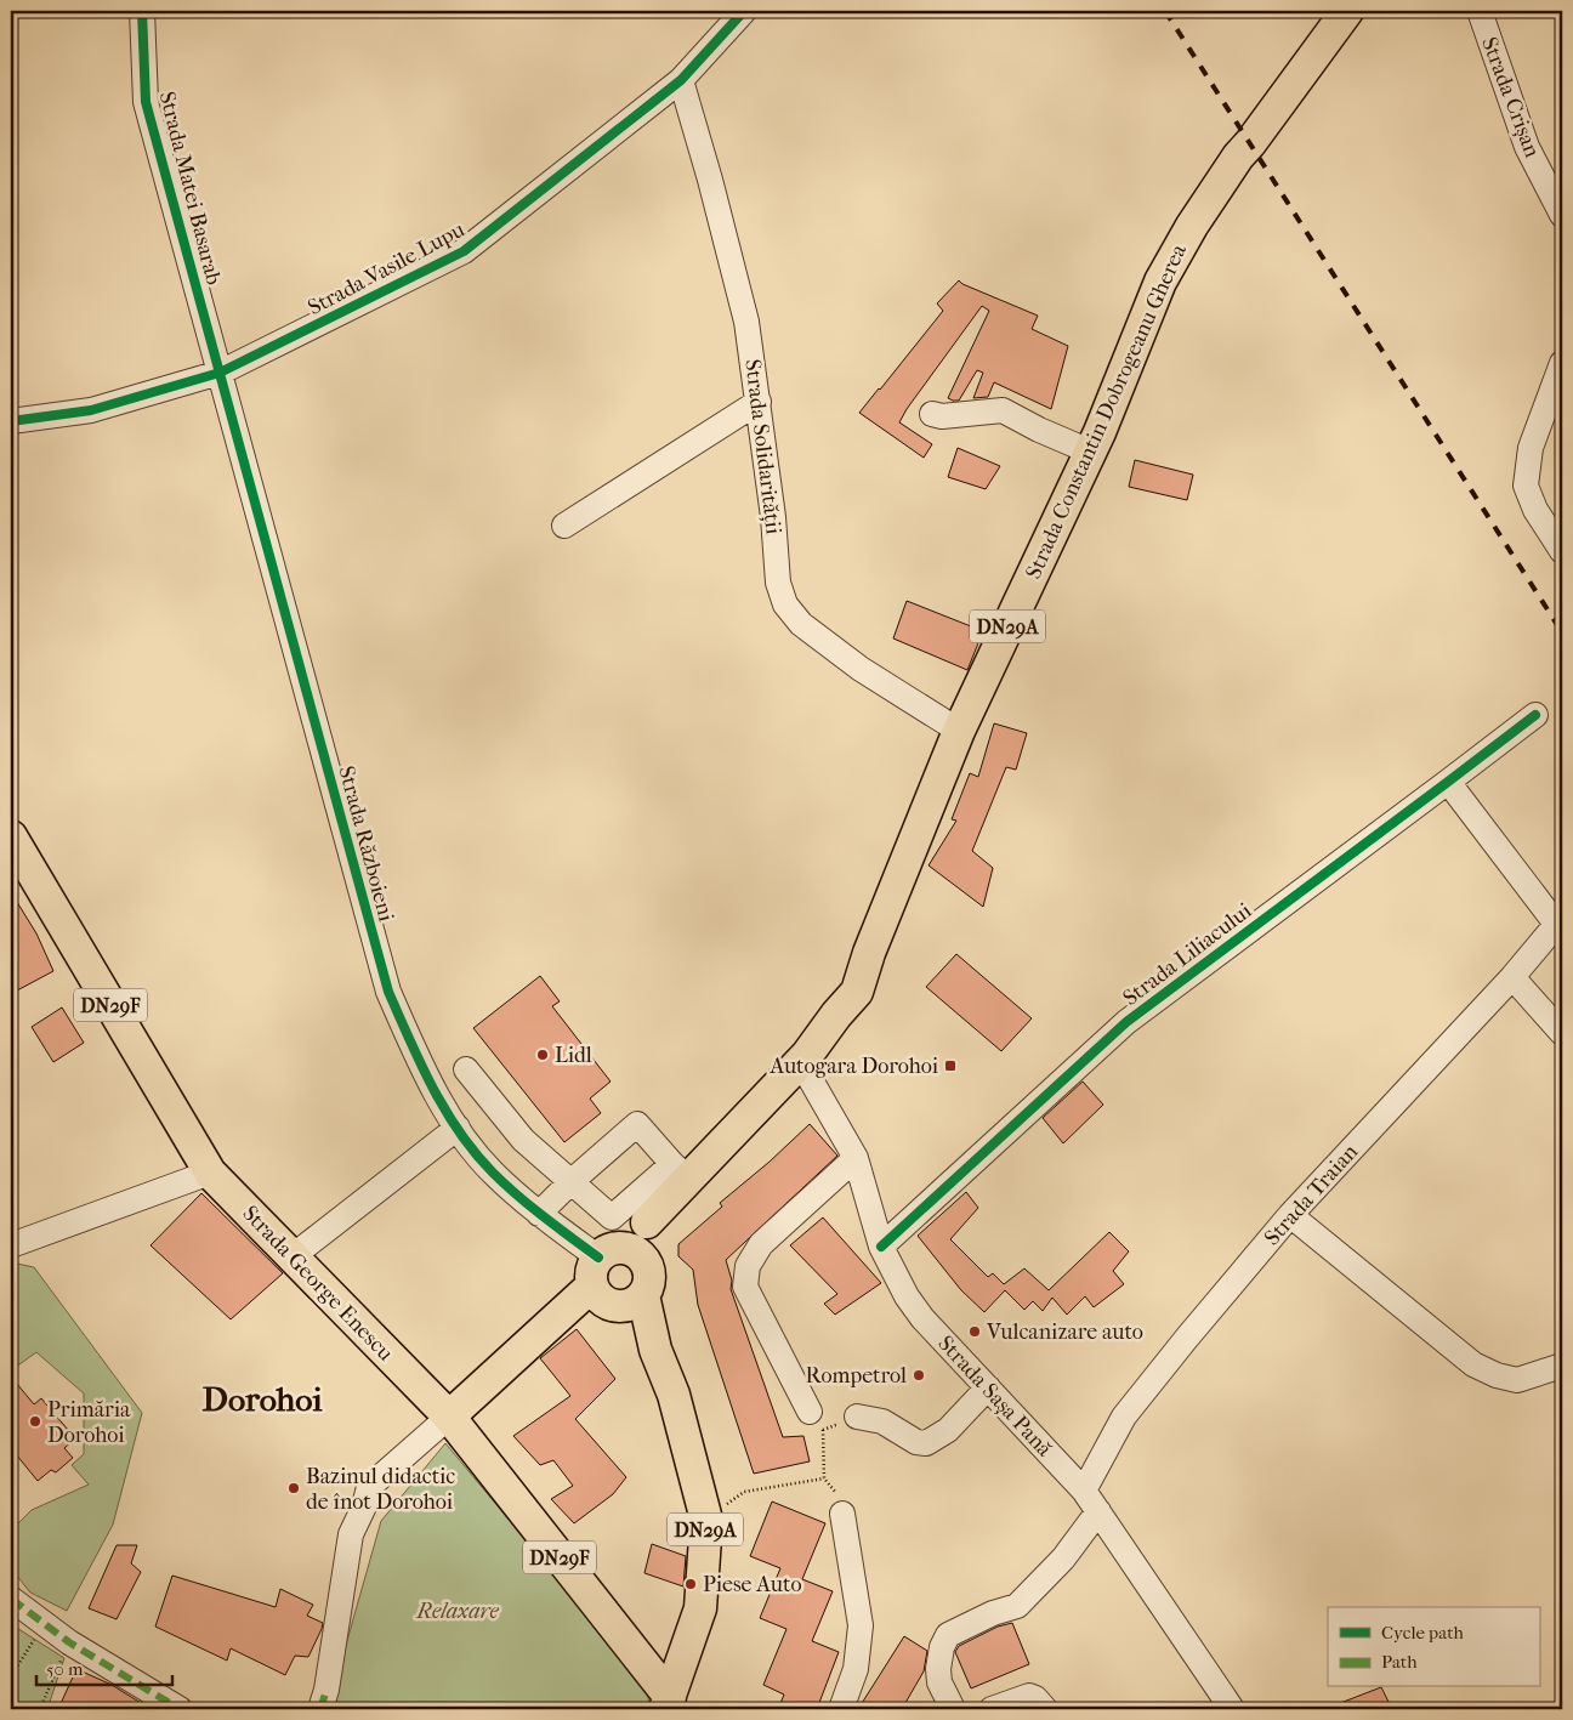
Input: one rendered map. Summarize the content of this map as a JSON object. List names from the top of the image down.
{
  "streets": {
    "main road": [
      "Strada Constantin Dobrogeanu Gherea",
      "DN29A",
      "DN29F",
      "Strada George Enescu"
    ],
    "street": [
      "Strada Crișan",
      "Strada Matei Basarab",
      "Strada Vasile Lupu",
      "Strada Solidarității",
      "Strada Războieni",
      "Strada Liliacului",
      "Strada Traian",
      "Strada Sașa Pană"
    ]
  },
  "crossings": [
    ["Strada Matei Basarab", "Strada Vasile Lupu"],
    ["Strada Matei Basarab", "Strada Războieni"],
    ["Strada Vasile Lupu", "Strada Solidarității"],
    ["Strada Vasile Lupu", "Strada Războieni"],
    ["Strada Constantin Dobrogeanu Gherea", "Strada Solidarității"],
    ["Strada Constantin Dobrogeanu Gherea", "DN29A"],
    ["Strada Constantin Dobrogeanu Gherea", "Strada Războieni"],
    ["Strada Constantin Dobrogeanu Gherea", "Strada George Enescu"],
    ["Strada Constantin Dobrogeanu Gherea", "Strada Sașa Pană"],
    ["DN29A", "Strada George Enescu"],
    ["Strada Liliacului", "Strada Sașa Pană"],
    ["Strada Traian", "Strada Sașa Pană"]
  ],
  "districts": ["Dorohoi"],
  "parks": ["Relaxare"],
  "places": {
    "other": [
      "Lidl",
      "Vulcanizare auto",
      "Rompetrol",
      "Primăria Dorohoi",
      "Bazinul didactic de înot Dorohoi",
      "Piese Auto"
    ],
    "transit": ["Autogara Dorohoi"]
  },
  "legend": ["Cycle path", "Path"],
  "scale_bar": "50 m"
}
